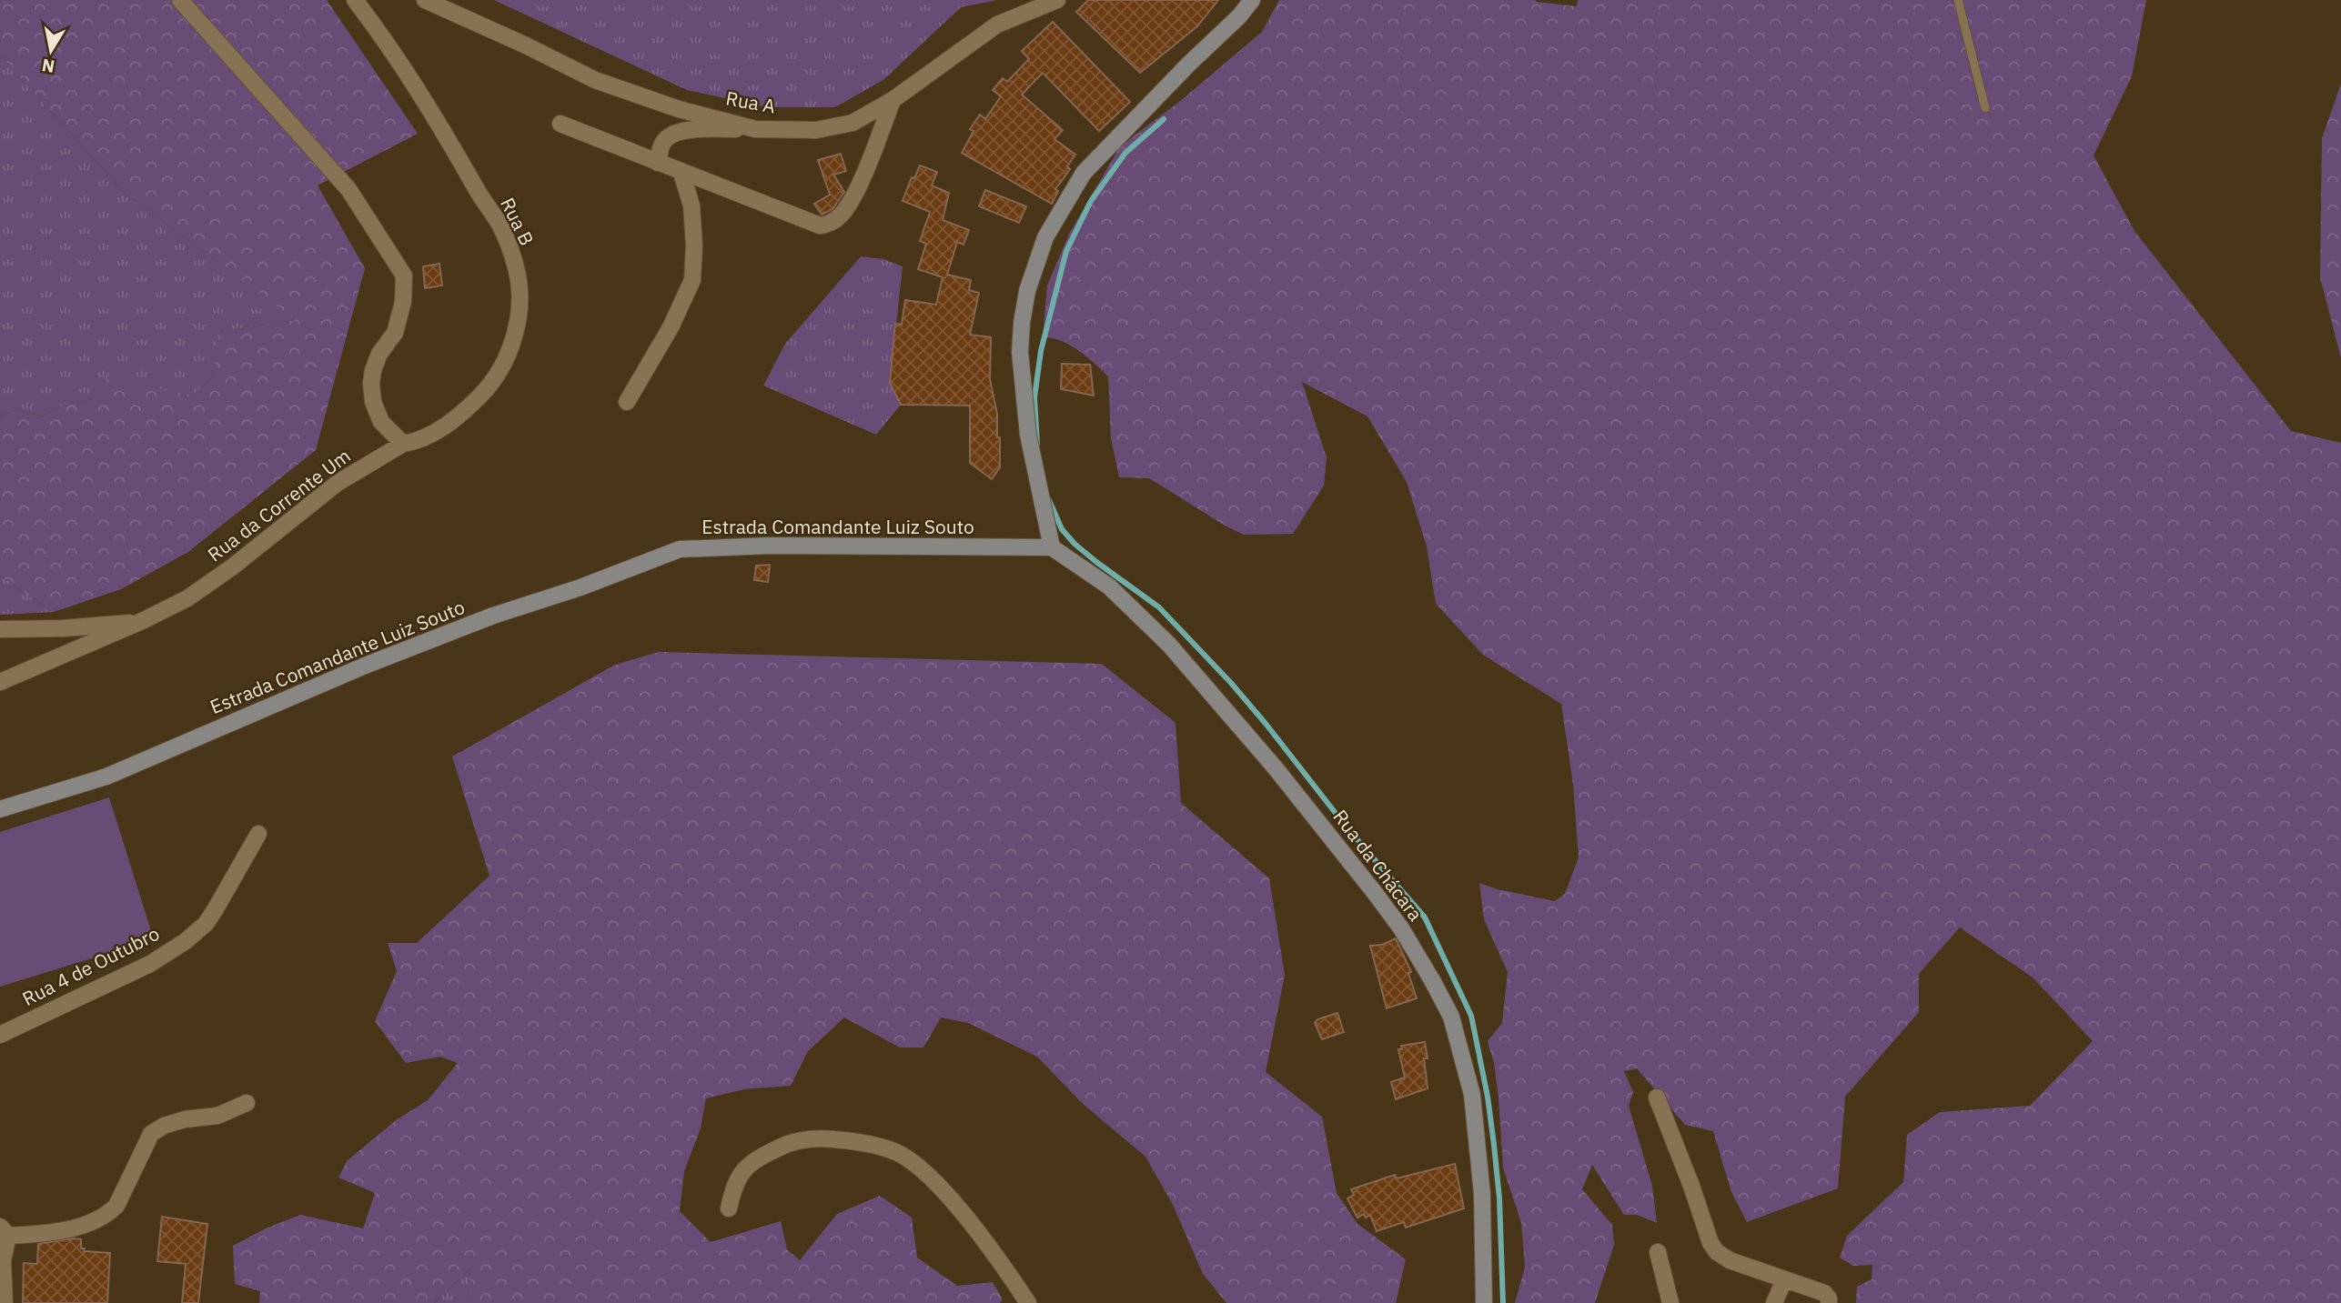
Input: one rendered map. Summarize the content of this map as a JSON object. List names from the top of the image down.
{
  "streets": {
    "street": [
      "Rua A",
      "Rua B",
      "Rua da Corrente Um",
      "Estrada Comandante Luiz Souto",
      "Rua da Chácara",
      "Rua 4 de Outubro"
    ]
  },
  "crossings": [
    ["Rua B", "Rua da Corrente Um"],
    ["Estrada Comandante Luiz Souto", "Rua da Chácara"]
  ],
  "north": "bottom"
}
